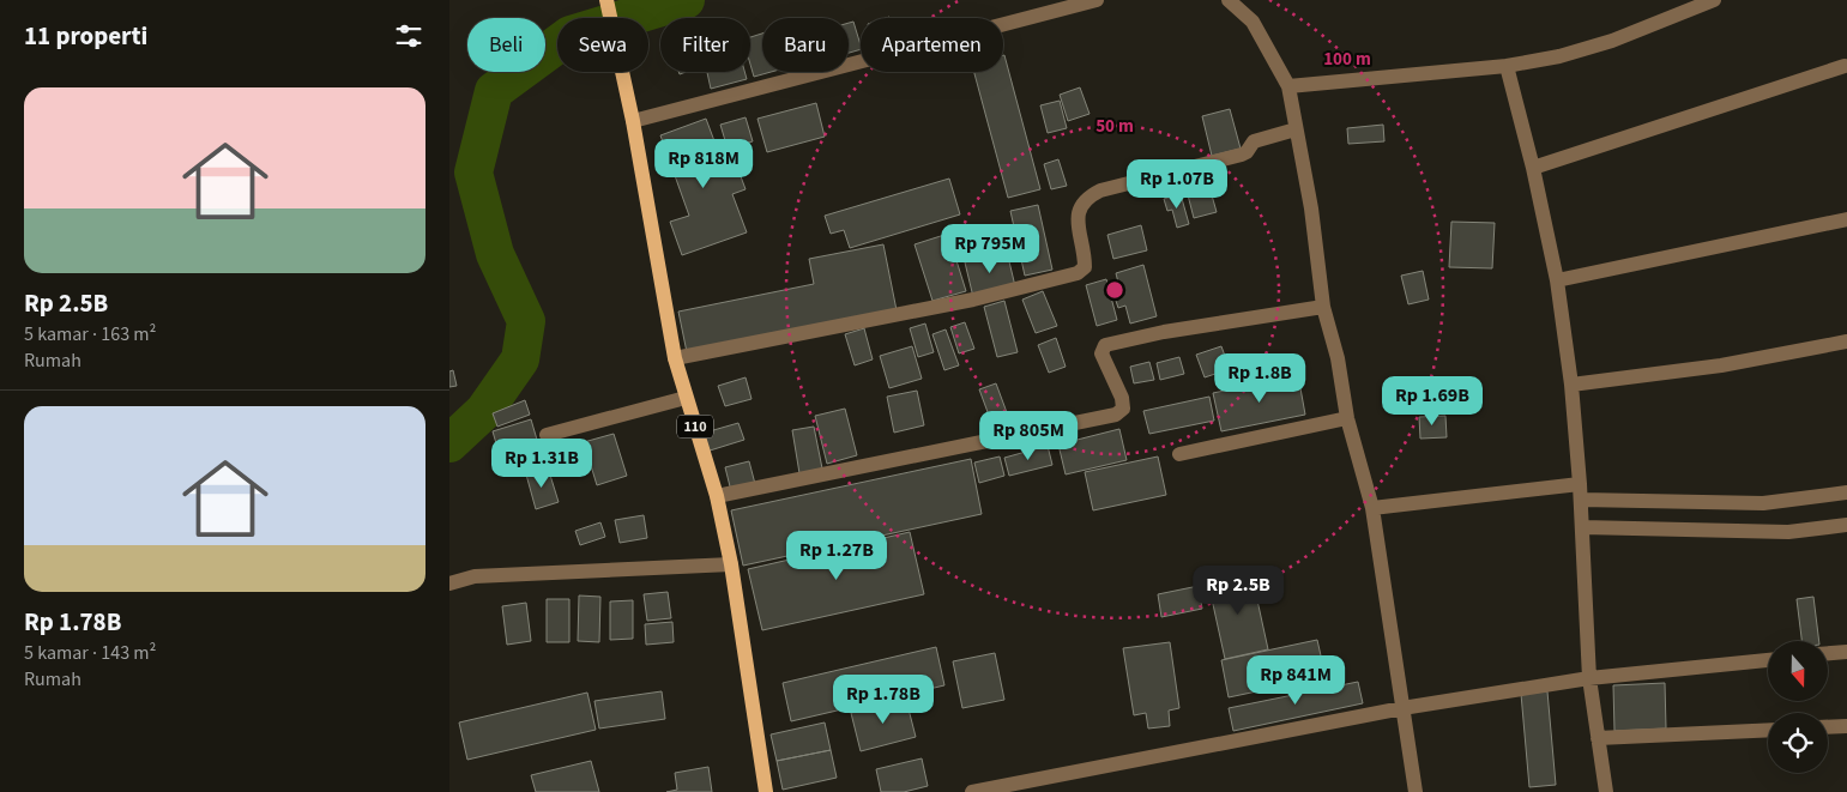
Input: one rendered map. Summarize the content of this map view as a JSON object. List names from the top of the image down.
{
  "streets": {
    "main road": ["110"]
  },
  "north": "bottom",
  "page": {
    "heading": "11 properti",
    "chip": [
      "Beli",
      "Sewa",
      "Filter",
      "Baru",
      "Apartemen"
    ],
    "list": [
      {
        "name": "Rp 2.5B",
        "note": "5 kamar · 163 m² · Rumah"
      },
      {
        "name": "Rp 1.78B",
        "note": "5 kamar · 143 m² · Rumah"
      }
    ],
    "price": [
      "Rp 818M",
      "Rp 1.07B",
      "Rp 795M",
      "Rp 1.8B",
      "Rp 1.69B",
      "Rp 805M",
      "Rp 1.31B",
      "Rp 1.27B",
      "Rp 2.5B",
      "Rp 841M",
      "Rp 1.78B"
    ]
  },
  "rings": ["100 m", "50 m"]
}
